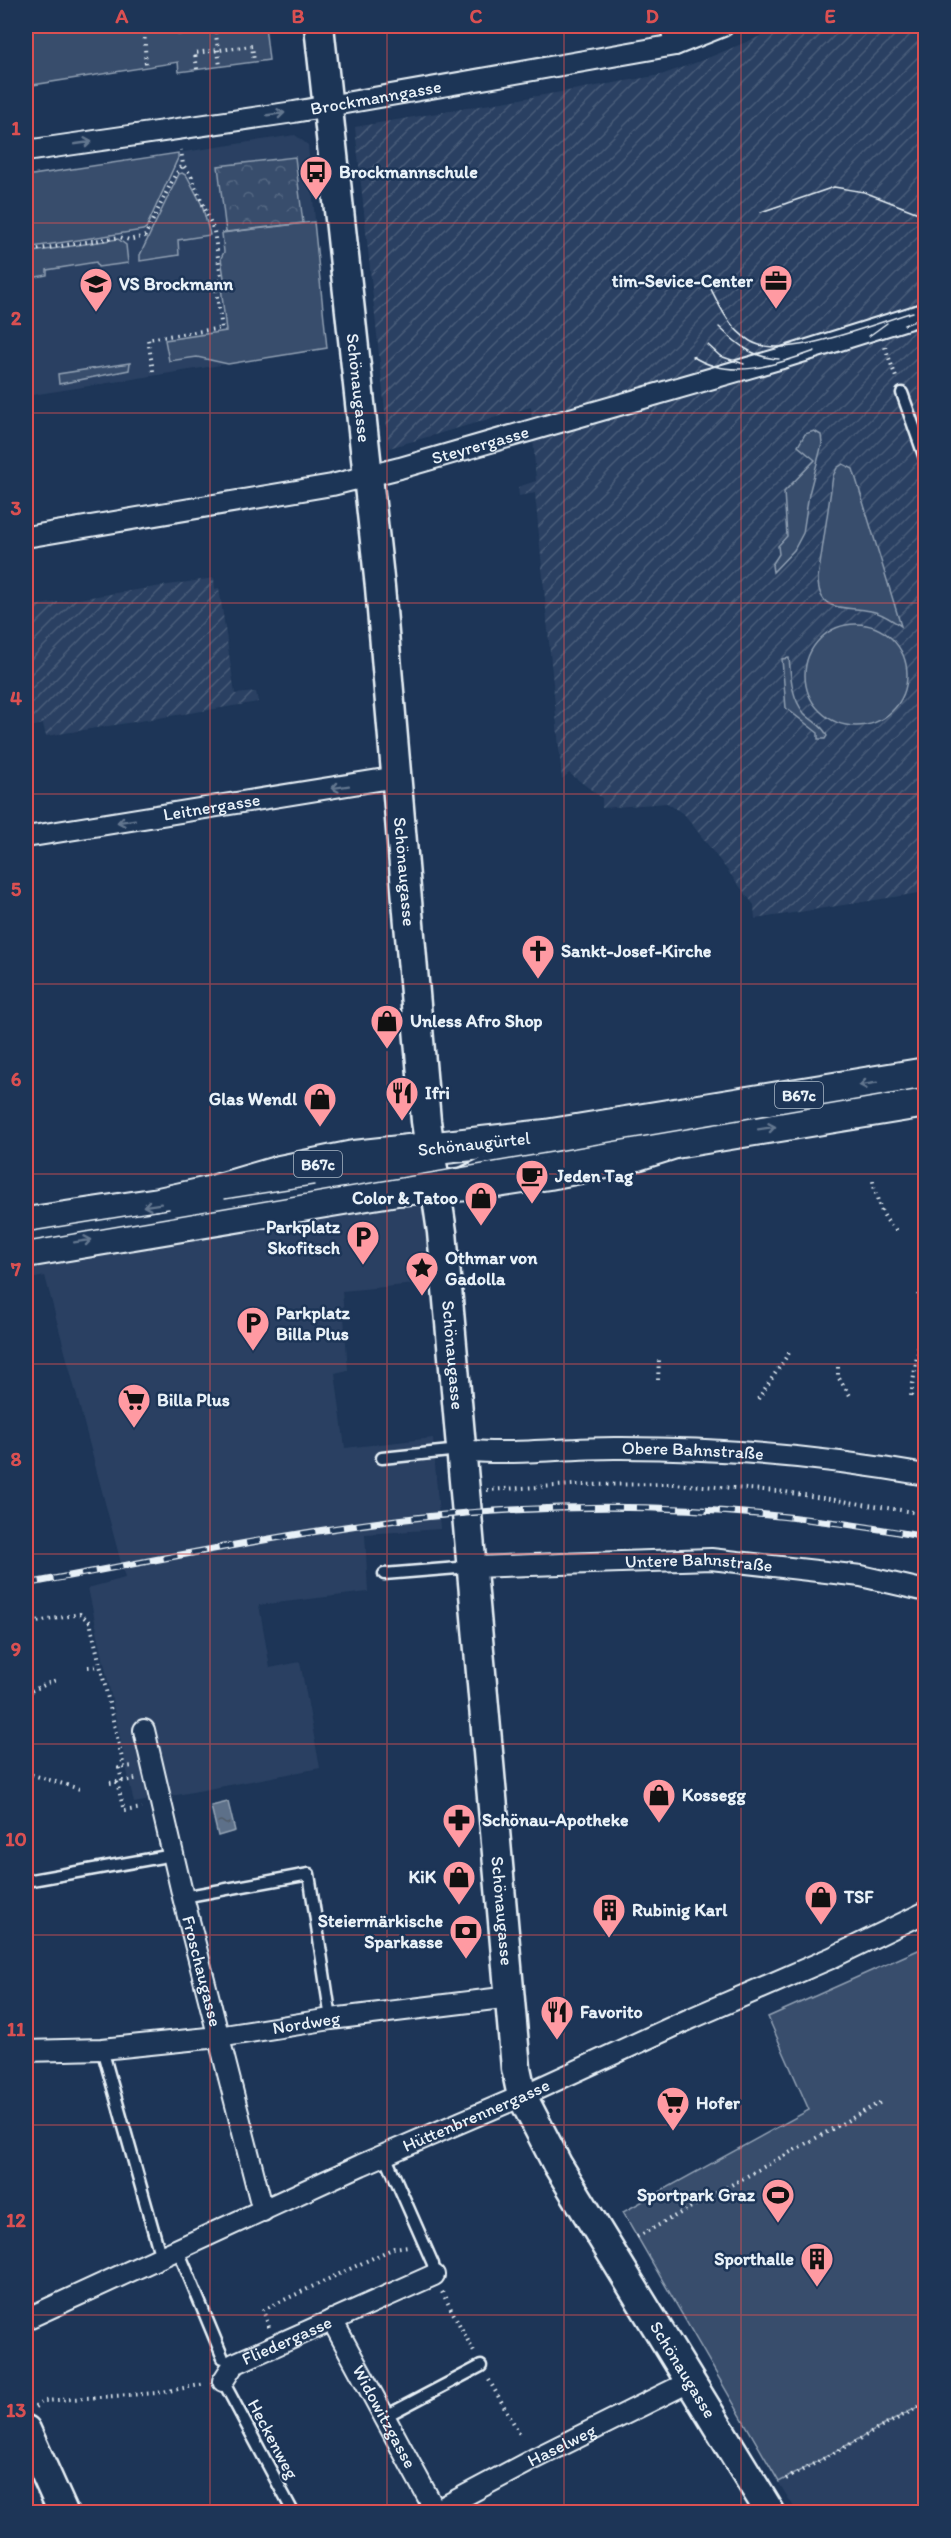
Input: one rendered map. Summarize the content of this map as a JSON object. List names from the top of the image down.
{
  "streets": {
    "main road": ["Schönaugasse", "B67c", "Schönaugürtel"],
    "street": [
      "Brockmanngasse",
      "Steyrergasse",
      "Leitnergasse",
      "Obere Bahnstraße",
      "Untere Bahnstraße",
      "Froschaugasse",
      "Nordweg",
      "Hüttenbrennergasse",
      "Fliedergasse",
      "Widowitzgasse",
      "Haselweg"
    ],
    "lane": ["Heckenweg"]
  },
  "crossings": [
    ["Brockmanngasse", "Schönaugasse"],
    ["Schönaugasse", "Steyrergasse"],
    ["Schönaugasse", "Leitnergasse"],
    ["Schönaugasse", "Schönaugürtel"],
    ["Schönaugasse", "Obere Bahnstraße"],
    ["Schönaugasse", "Untere Bahnstraße"],
    ["Schönaugasse", "Nordweg"],
    ["Schönaugasse", "Hüttenbrennergasse"],
    ["Schönaugasse", "Haselweg"],
    ["Froschaugasse", "Nordweg"],
    ["Froschaugasse", "Hüttenbrennergasse"],
    ["Fliedergasse", "Widowitzgasse"],
    ["Fliedergasse", "Heckenweg"],
    ["Widowitzgasse", "Haselweg"]
  ],
  "one_way": ["Brockmanngasse", "Leitnergasse"],
  "places": {
    "bus stop": ["Brockmannschule"],
    "office": ["tim-Sevice-Center"],
    "school or university": ["VS Brockmann"],
    "church": ["Sankt-Josef-Kirche"],
    "shop": [
      "Unless Afro Shop",
      "Glas Wendl",
      "Color & Tatoo",
      "Kossegg",
      "KiK",
      "TSF"
    ],
    "restaurant": ["Ifri", "Favorito"],
    "cafe": ["Jeden Tag"],
    "parking": ["Parkplatz Skofitsch", "Parkplatz Billa Plus"],
    "place": ["Othmar von Gadolla"],
    "supermarket": ["Billa Plus", "Hofer"],
    "pharmacy": ["Schönau-Apotheke"],
    "building": ["Rubinig Karl", "Sporthalle"],
    "bank": ["Steiermärkische Sparkasse"],
    "sports": ["Sportpark Graz"]
  },
  "grid": {
    "columns": [
      "A",
      "B",
      "C",
      "D",
      "E"
    ],
    "rows": [
      "1",
      "2",
      "3",
      "4",
      "5",
      "6",
      "7",
      "8",
      "9",
      "10",
      "11",
      "12",
      "13"
    ]
  }
}
